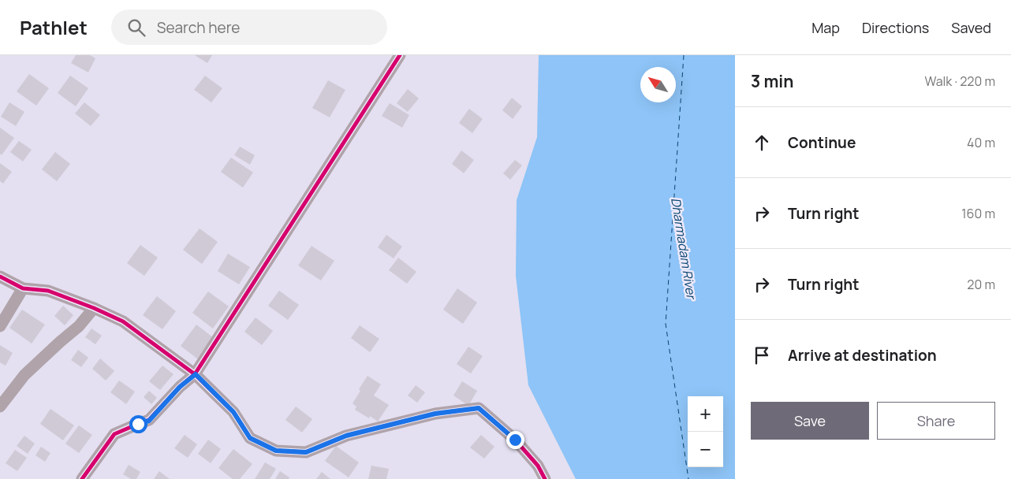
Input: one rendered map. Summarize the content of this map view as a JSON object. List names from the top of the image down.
{
  "water": ["Dharmadam River"],
  "north": "top left",
  "page": {
    "header": "Pathlet",
    "search": "Search here",
    "nav": ["Map", "Directions", "Saved"],
    "heading": ["3 min", "Walk · 220 m"],
    "list": [
      ["Continue", "40 m"],
      ["Turn right", "160 m"],
      ["Turn right", "20 m"],
      "Arrive at destination"
    ],
    "buttons": ["Save", "Share"],
    "map_buttons": ["+", "−"]
  }
}
